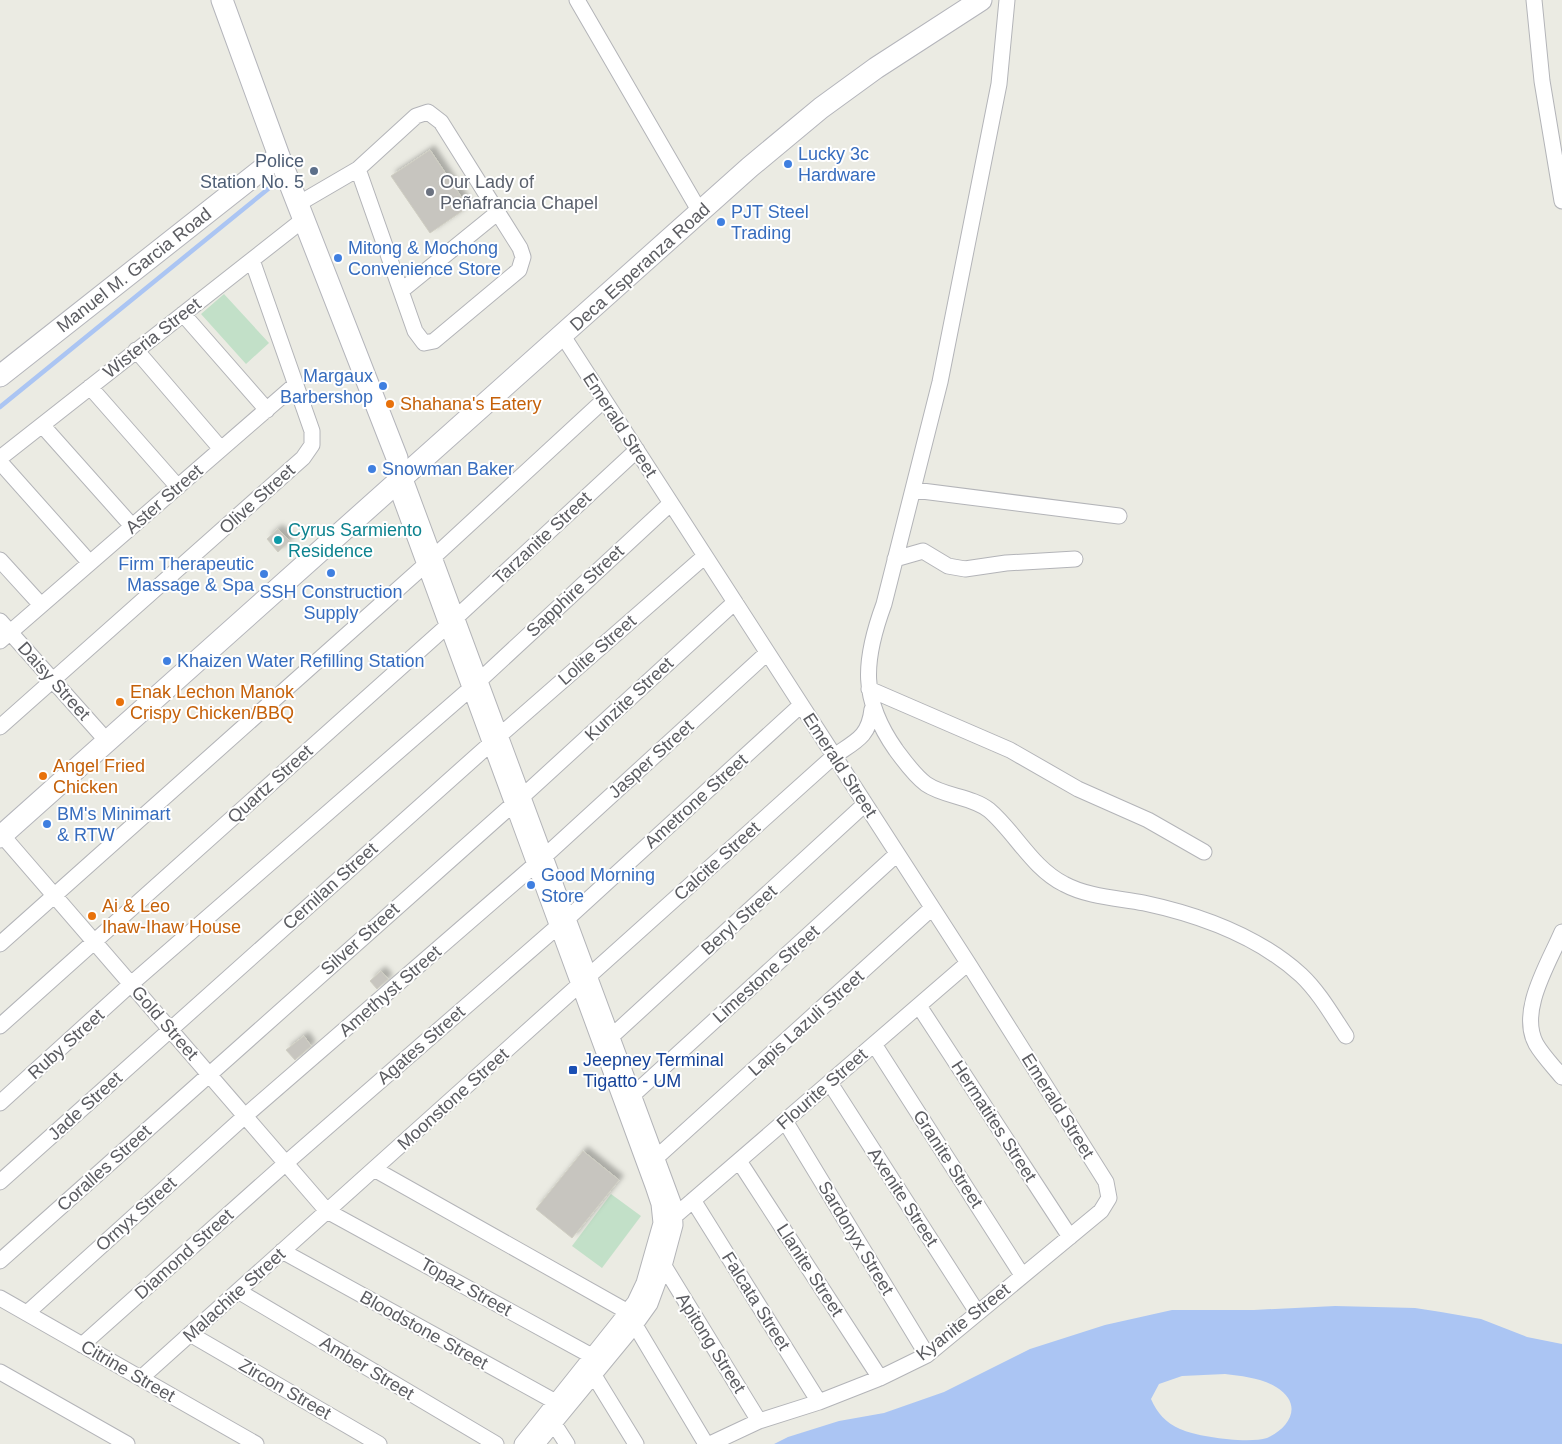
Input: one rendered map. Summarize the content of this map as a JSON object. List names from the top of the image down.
{
  "streets": {
    "street": [
      "Deca Esperanza Road",
      "Manuel M. Garcia Road",
      "Wisteria Street",
      "Emerald Street",
      "Aster Street",
      "Olive Street",
      "Tarzanite Street",
      "Sapphire Street",
      "Lolite Street",
      "Daisy Street",
      "Kunzite Street",
      "Jasper Street",
      "Quartz Street",
      "Ametrone Street",
      "Calcite Street",
      "Cernilan Street",
      "Beryl Street",
      "Silver Street",
      "Limestone Street",
      "Amethyst Street",
      "Gold Street",
      "Lapis Lazuli Street",
      "Ruby Street",
      "Agates Street",
      "Flourite Street",
      "Moonstone Street",
      "Jade Street",
      "Hermatites Street",
      "Granite Street",
      "Coralles Street",
      "Axenite Street",
      "Ornyx Street",
      "Sardonyx Street",
      "Diamond Street",
      "Llanite Street",
      "Topaz Street",
      "Malachite Street",
      "Falcata Street",
      "Kyanite Street",
      "Bloodstone Street",
      "Apitong Street",
      "Amber Street",
      "Citrine Street",
      "Zircon Street"
    ]
  },
  "crossings": [
    ["Deca Esperanza Road", "Emerald Street"],
    ["Deca Esperanza Road", "Daisy Street"],
    ["Deca Esperanza Road", "Gold Street"],
    ["Wisteria Street", "Olive Street"],
    ["Emerald Street", "Tarzanite Street"],
    ["Emerald Street", "Sapphire Street"],
    ["Emerald Street", "Lolite Street"],
    ["Emerald Street", "Kunzite Street"],
    ["Emerald Street", "Jasper Street"],
    ["Emerald Street", "Ametrone Street"],
    ["Emerald Street", "Calcite Street"],
    ["Emerald Street", "Beryl Street"],
    ["Emerald Street", "Limestone Street"],
    ["Emerald Street", "Lapis Lazuli Street"],
    ["Emerald Street", "Flourite Street"],
    ["Emerald Street", "Kyanite Street"],
    ["Aster Street", "Olive Street"],
    ["Aster Street", "Daisy Street"],
    ["Olive Street", "Daisy Street"],
    ["Tarzanite Street", "Quartz Street"],
    ["Sapphire Street", "Gold Street"],
    ["Sapphire Street", "Ruby Street"],
    ["Lolite Street", "Cernilan Street"],
    ["Kunzite Street", "Silver Street"],
    ["Jasper Street", "Amethyst Street"],
    ["Quartz Street", "Gold Street"],
    ["Ametrone Street", "Agates Street"],
    ["Calcite Street", "Moonstone Street"],
    ["Cernilan Street", "Gold Street"],
    ["Cernilan Street", "Jade Street"],
    ["Silver Street", "Gold Street"],
    ["Silver Street", "Coralles Street"],
    ["Amethyst Street", "Gold Street"],
    ["Amethyst Street", "Ornyx Street"],
    ["Gold Street", "Ruby Street"],
    ["Gold Street", "Agates Street"],
    ["Gold Street", "Moonstone Street"],
    ["Gold Street", "Jade Street"],
    ["Gold Street", "Coralles Street"],
    ["Gold Street", "Ornyx Street"],
    ["Gold Street", "Diamond Street"],
    ["Gold Street", "Topaz Street"],
    ["Gold Street", "Malachite Street"],
    ["Agates Street", "Diamond Street"],
    ["Flourite Street", "Hermatites Street"],
    ["Flourite Street", "Granite Street"],
    ["Flourite Street", "Axenite Street"],
    ["Flourite Street", "Sardonyx Street"],
    ["Flourite Street", "Llanite Street"],
    ["Flourite Street", "Falcata Street"],
    ["Moonstone Street", "Topaz Street"],
    ["Moonstone Street", "Malachite Street"],
    ["Hermatites Street", "Kyanite Street"],
    ["Granite Street", "Kyanite Street"],
    ["Axenite Street", "Kyanite Street"],
    ["Ornyx Street", "Citrine Street"],
    ["Sardonyx Street", "Kyanite Street"],
    ["Diamond Street", "Citrine Street"],
    ["Llanite Street", "Kyanite Street"],
    ["Topaz Street", "Malachite Street"],
    ["Malachite Street", "Bloodstone Street"],
    ["Malachite Street", "Amber Street"],
    ["Malachite Street", "Citrine Street"],
    ["Malachite Street", "Zircon Street"],
    ["Falcata Street", "Kyanite Street"],
    ["Kyanite Street", "Apitong Street"]
  ],
  "places": {
    "other": [
      "Lucky 3c Hardware",
      "Police Station No. 5",
      "Our Lady of Peñafrancia Chapel",
      "PJT Steel Trading",
      "Mitong & Mochong Convenience Store",
      "Margaux Barbershop",
      "Shahana's Eatery",
      "Snowman Baker",
      "Cyrus Sarmiento Residence",
      "SSH Construction Supply",
      "Firm Therapeutic Massage & Spa",
      "Khaizen Water Refilling Station",
      "Enak Lechon Manok Crispy Chicken/BBQ",
      "Angel Fried Chicken",
      "BM's Minimart & RTW",
      "Good Morning Store",
      "Ai & Leo Ihaw-Ihaw House"
    ],
    "transit": ["Jeepney Terminal Tigatto - UM"]
  }
}
